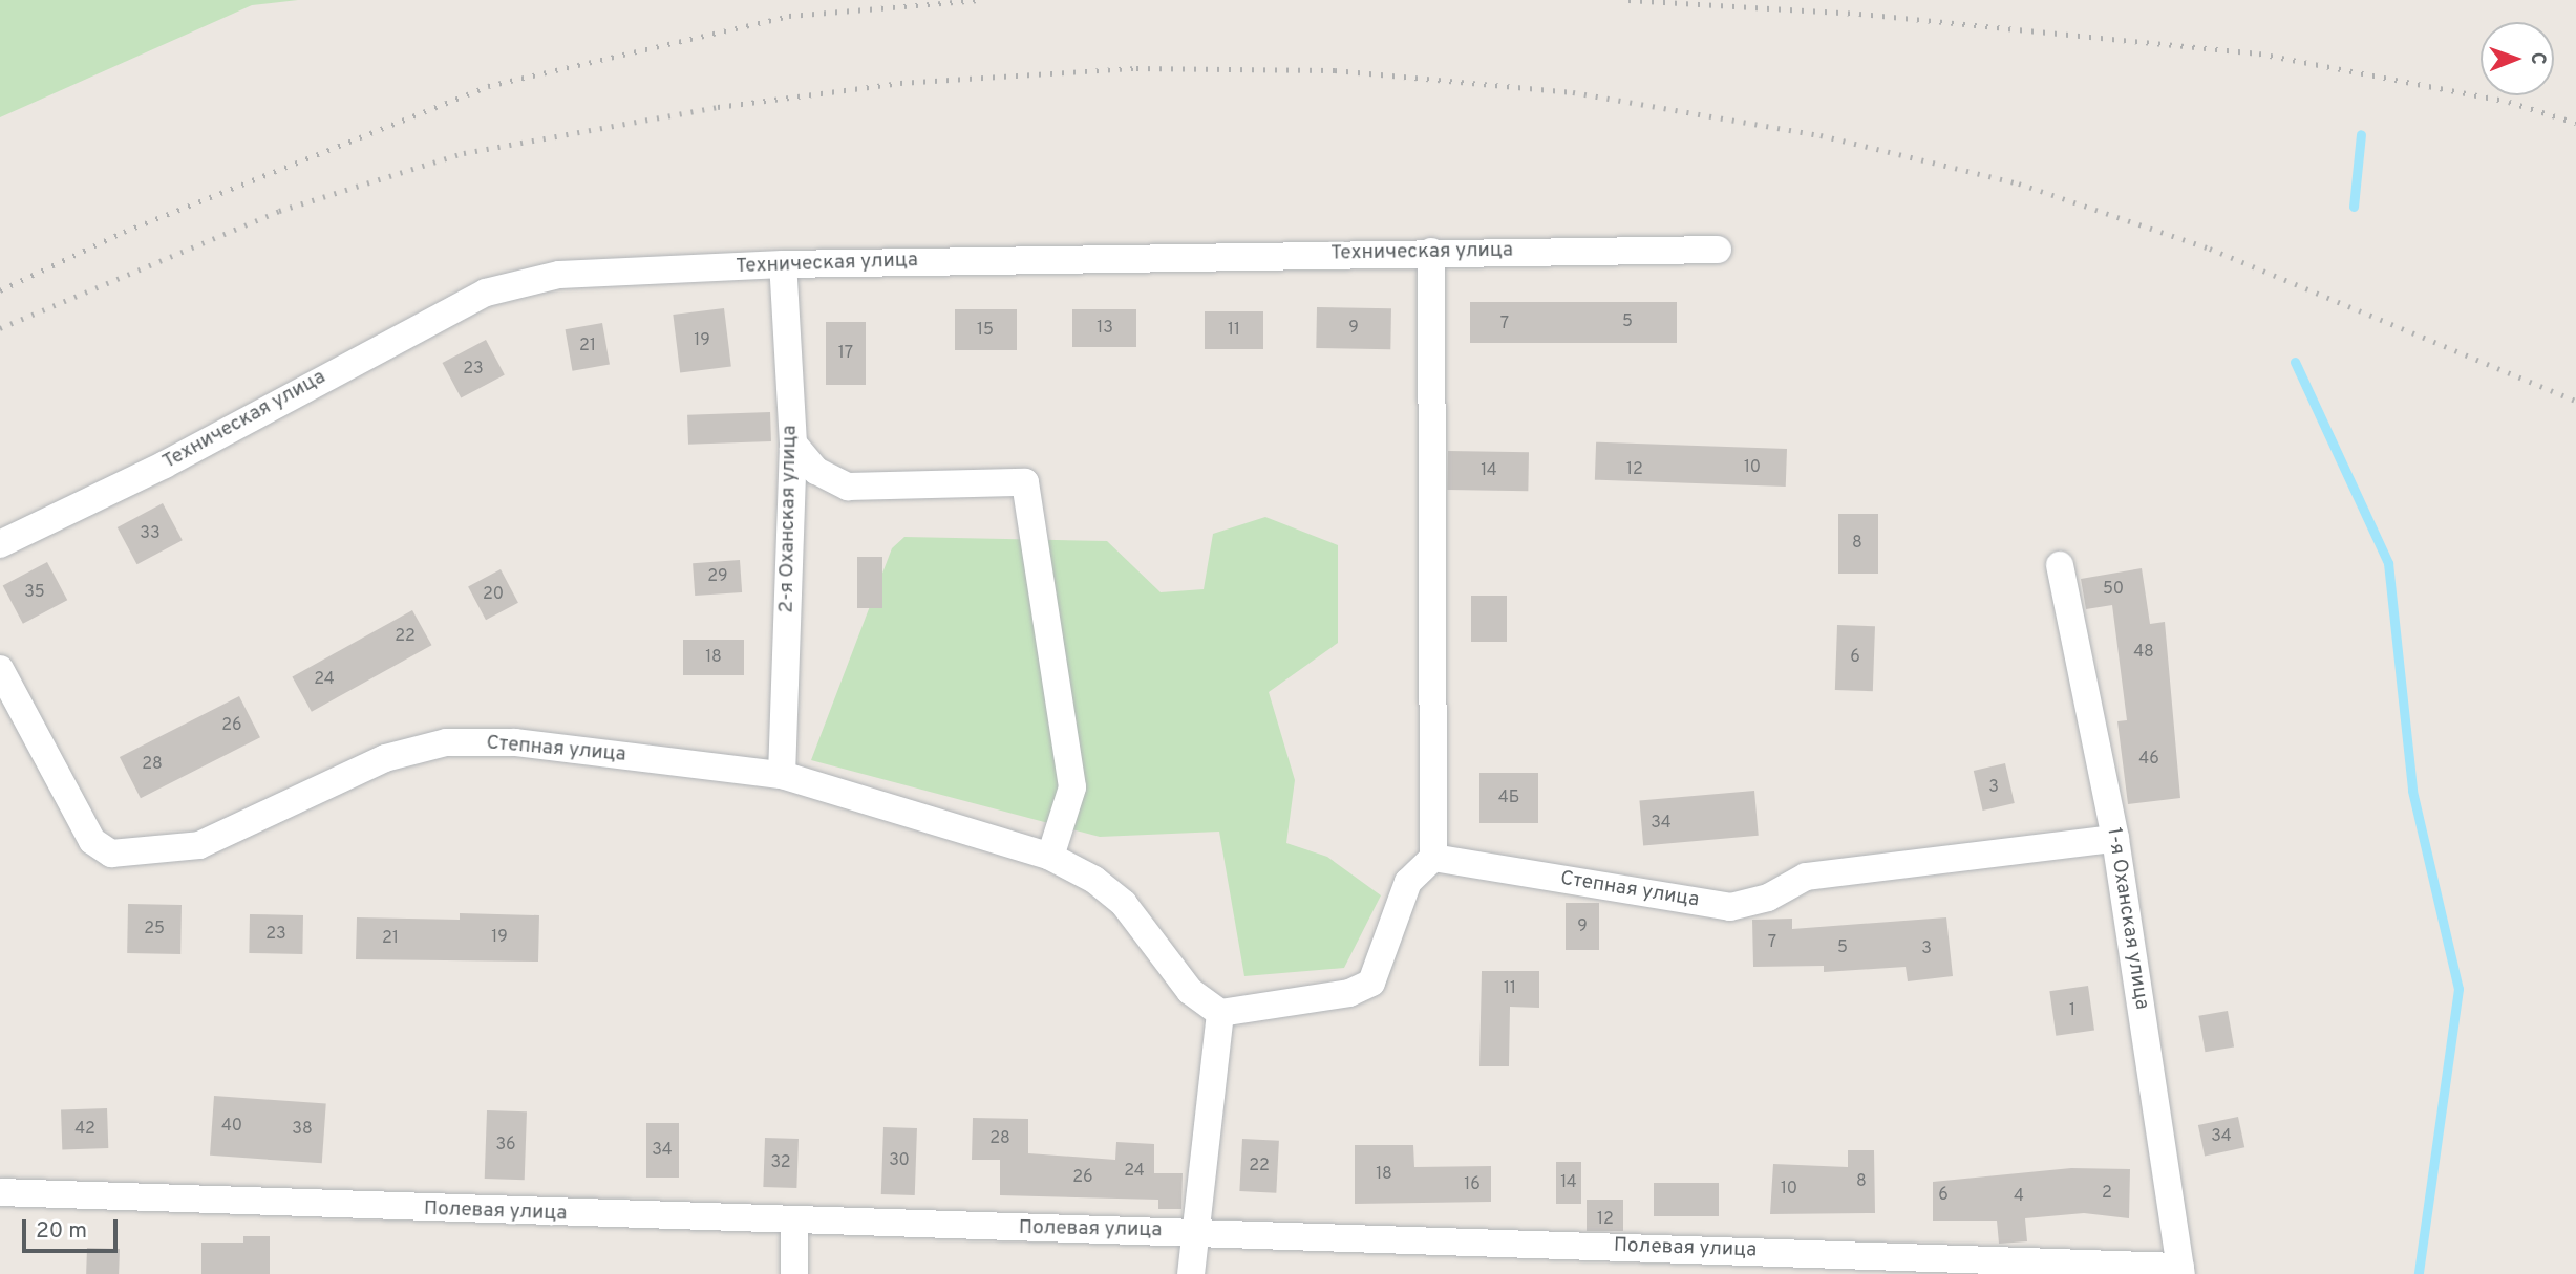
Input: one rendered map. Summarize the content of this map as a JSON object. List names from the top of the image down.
{
  "streets": {
    "street": [
      "Техническая улица",
      "2-я Оханская улица",
      "Степная улица",
      "1-я Оханская улица",
      "Полевая улица"
    ]
  },
  "crossings": [
    ["Техническая улица", "2-я Оханская улица"],
    ["2-я Оханская улица", "Степная улица"],
    ["Степная улица", "1-я Оханская улица"],
    ["1-я Оханская улица", "Полевая улица"]
  ],
  "house_numbers": [
    "5",
    "7",
    "13",
    "9",
    "15",
    "11",
    "19",
    "21",
    "17",
    "23",
    "10",
    "12",
    "14",
    "33",
    "8",
    "29",
    "50",
    "35",
    "20",
    "22",
    "48",
    "18",
    "6",
    "24",
    "26",
    "46",
    "28",
    "3",
    "4Б",
    "34",
    "9",
    "25",
    "23",
    "19",
    "21",
    "7",
    "5",
    "3",
    "11",
    "1",
    "40",
    "42",
    "38",
    "34",
    "28",
    "36",
    "34",
    "30",
    "32",
    "22",
    "24",
    "18",
    "26",
    "8",
    "14",
    "16",
    "10",
    "2",
    "6",
    "4",
    "12"
  ],
  "scale_bar": "20 m",
  "north": "right"
}
